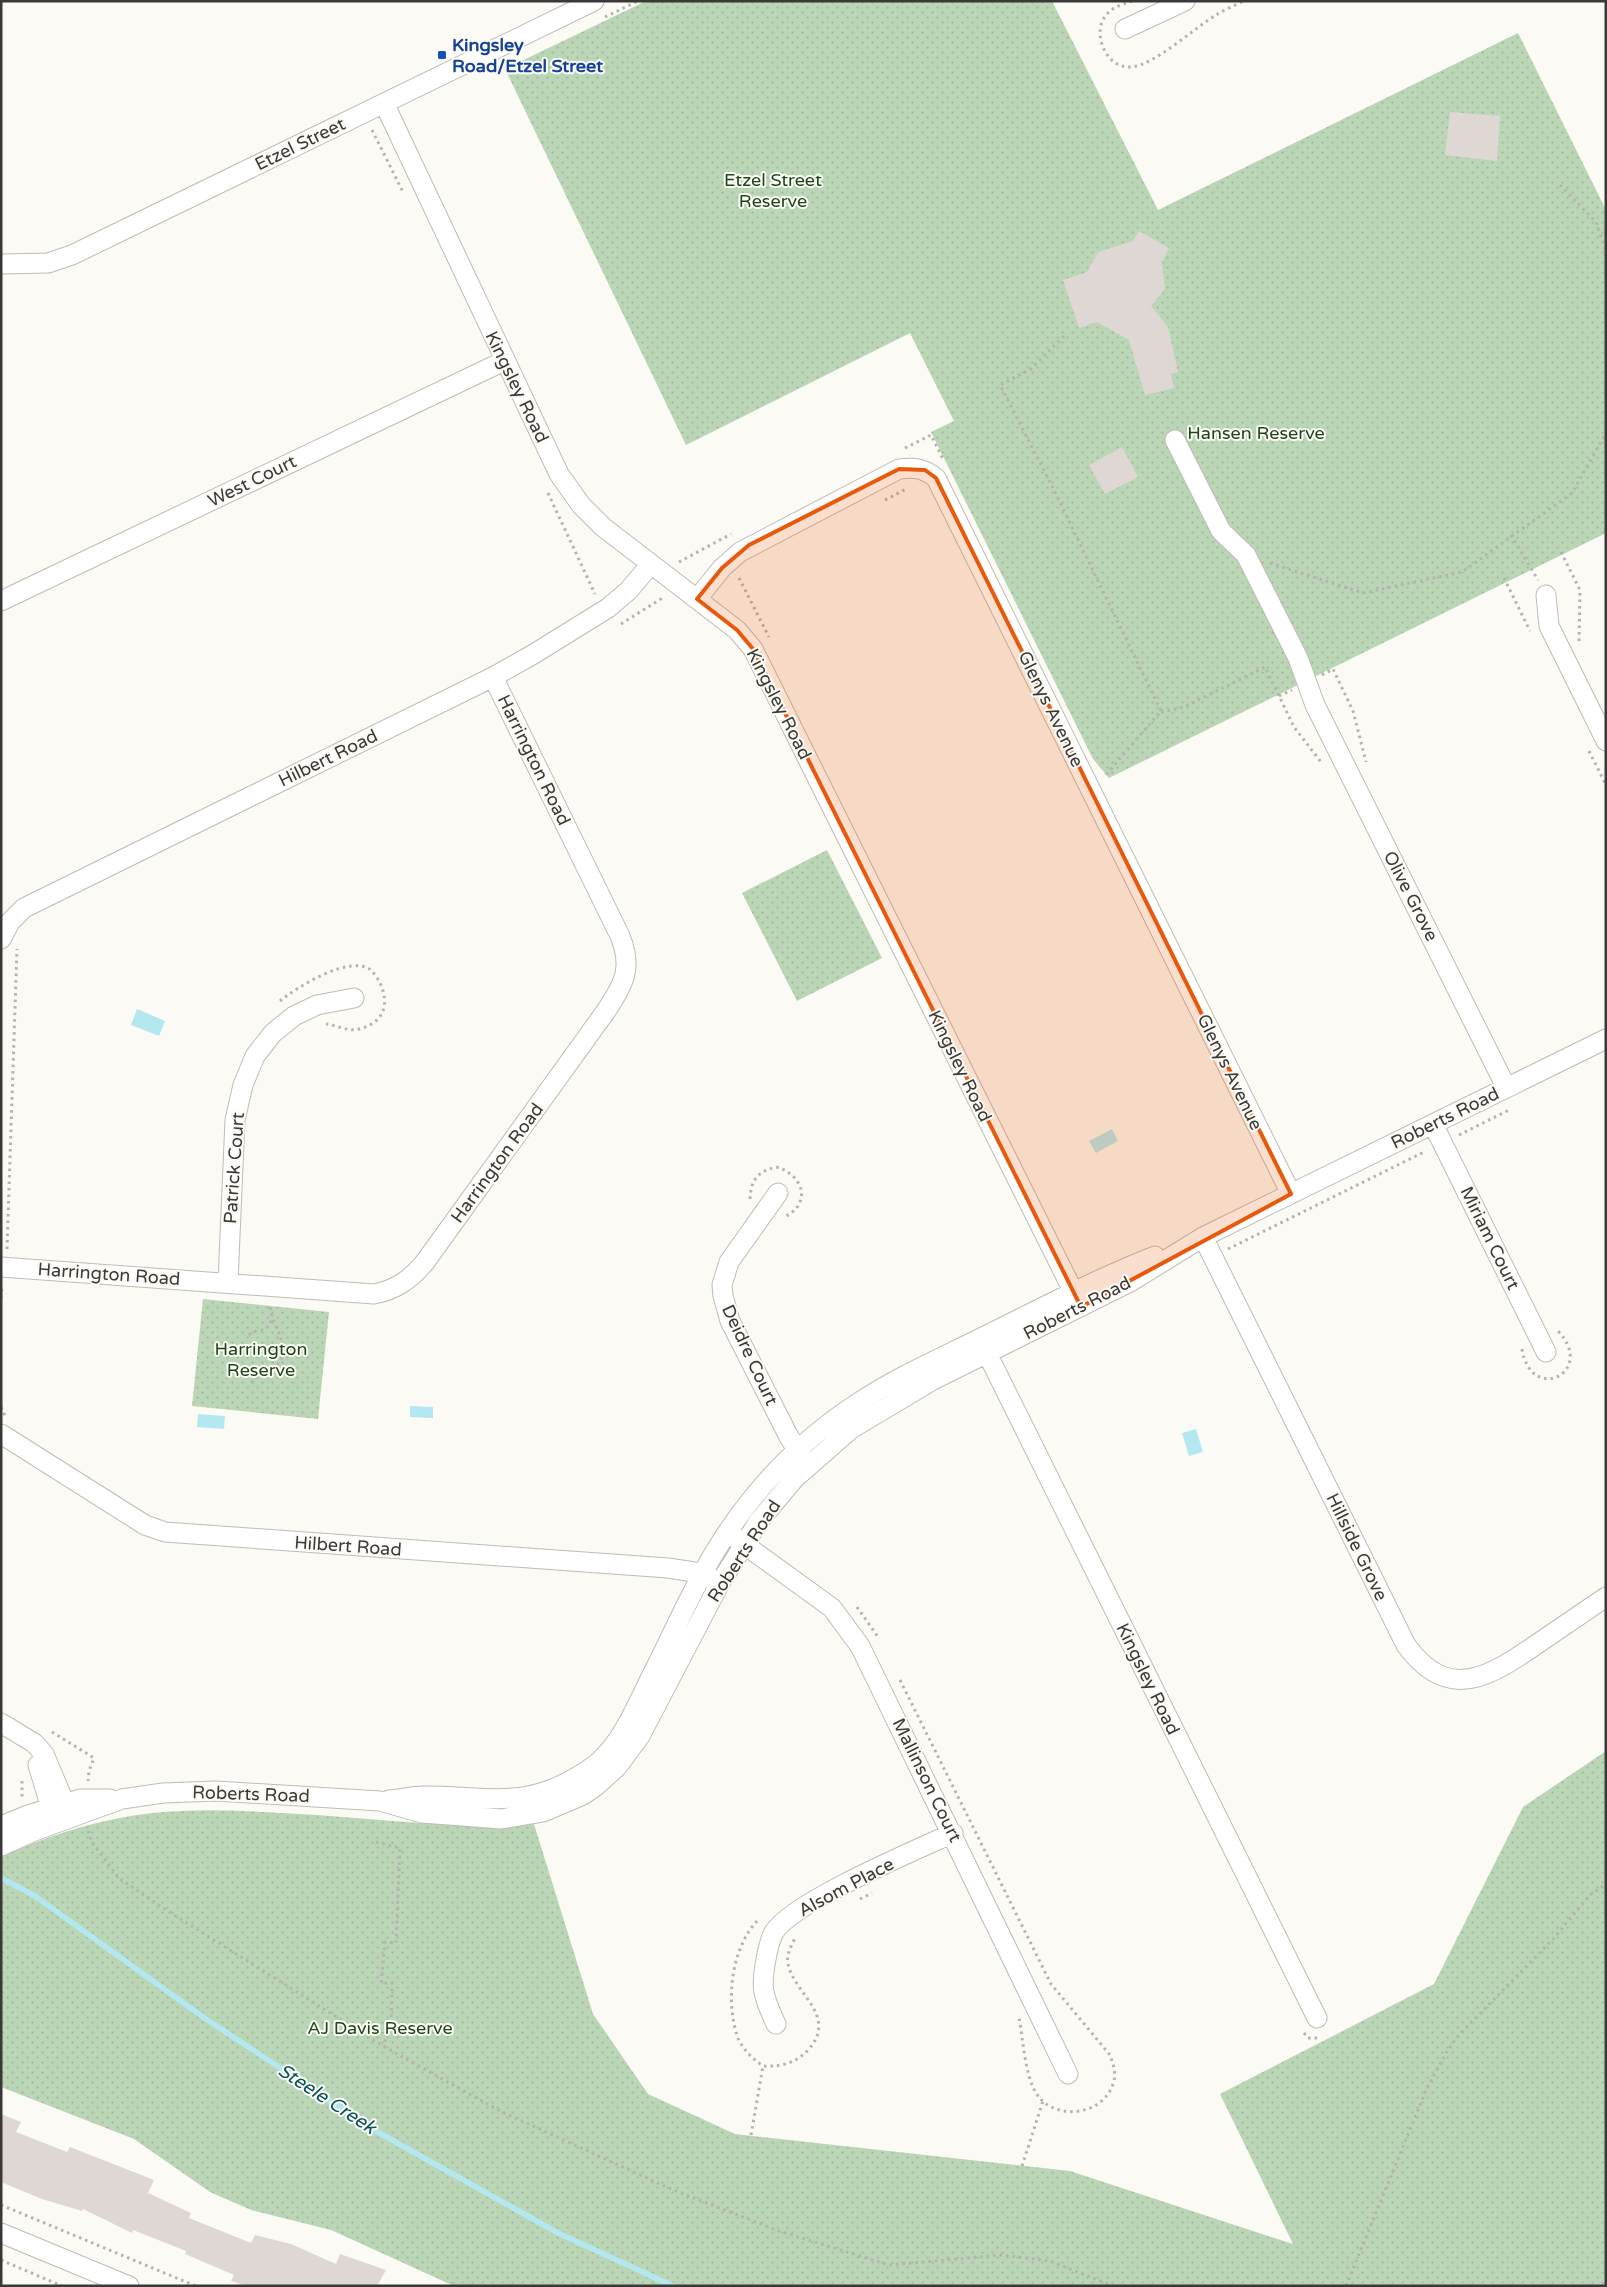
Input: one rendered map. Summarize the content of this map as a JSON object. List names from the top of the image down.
{
  "streets": {
    "street": [
      "Etzel Street",
      "Kingsley Road",
      "West Court",
      "Glenys Avenue",
      "Hilbert Road",
      "Harrington Road",
      "Olive Grove",
      "Roberts Road",
      "Patrick Court",
      "Miriam Court",
      "Deidre Court",
      "Hillside Grove",
      "Mallinson Court",
      "Alsom Place"
    ]
  },
  "crossings": [
    ["Etzel Street", "Kingsley Road"],
    ["Kingsley Road", "West Court"],
    ["Kingsley Road", "Glenys Avenue"],
    ["Kingsley Road", "Hilbert Road"],
    ["Kingsley Road", "Roberts Road"],
    ["Glenys Avenue", "Roberts Road"],
    ["Hilbert Road", "Harrington Road"],
    ["Hilbert Road", "Roberts Road"],
    ["Harrington Road", "Patrick Court"],
    ["Olive Grove", "Roberts Road"],
    ["Roberts Road", "Miriam Court"],
    ["Roberts Road", "Deidre Court"],
    ["Roberts Road", "Hillside Grove"],
    ["Roberts Road", "Mallinson Court"],
    ["Mallinson Court", "Alsom Place"]
  ],
  "water": ["Steele Creek"],
  "parks": [
    "Etzel Street Reserve",
    "Hansen Reserve",
    "Harrington Reserve",
    "AJ Davis Reserve"
  ],
  "places": {
    "transit": ["Kingsley Road/Etzel Street"]
  }
}
